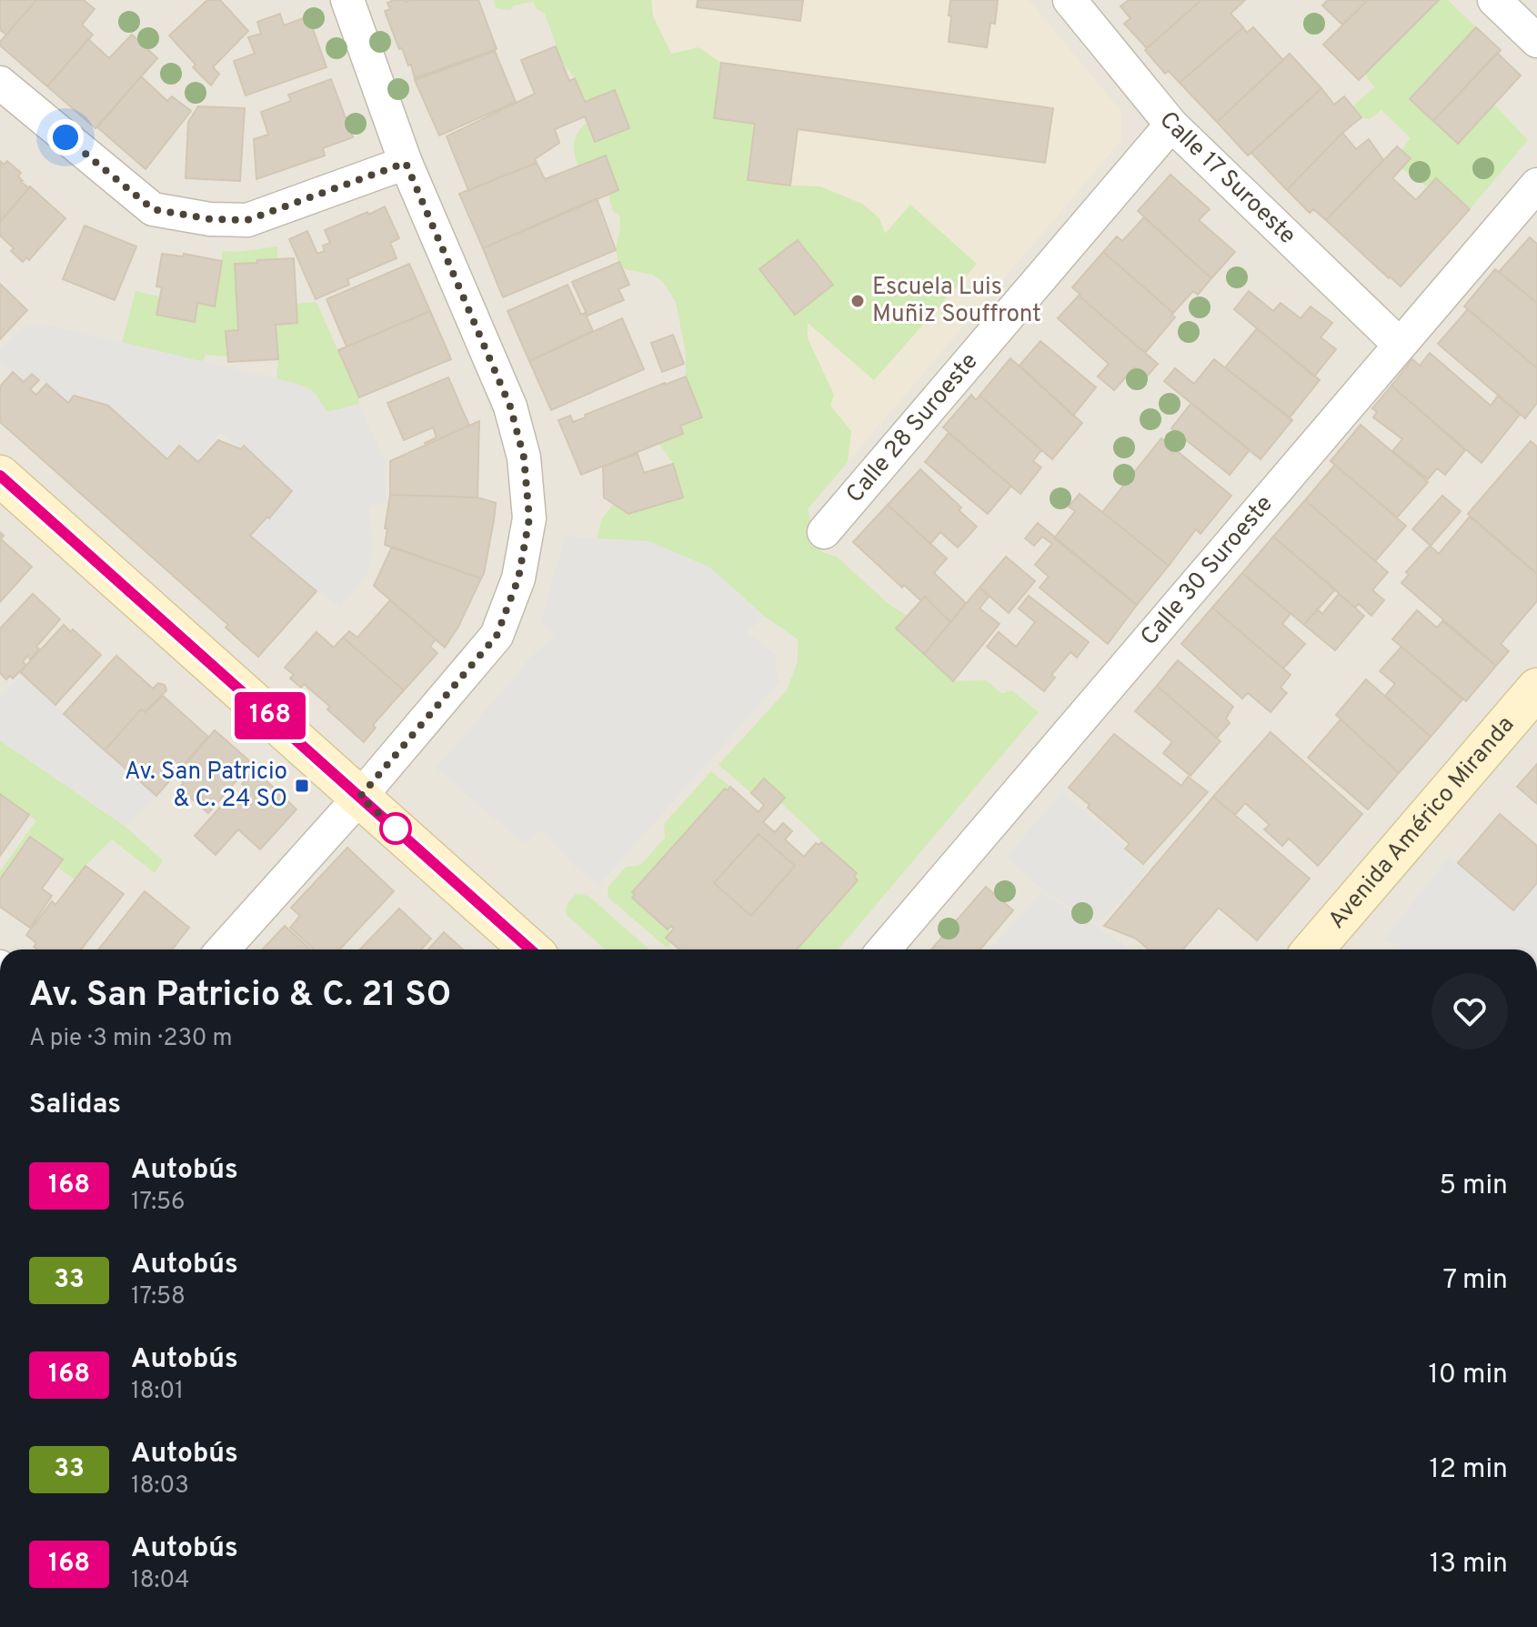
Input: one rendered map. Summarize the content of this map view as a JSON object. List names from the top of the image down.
{
  "streets": {
    "street": [
      "Calle 17 Suroeste",
      "Calle 28 Suroeste",
      "Calle 30 Suroeste",
      "Avenida Américo Miranda"
    ]
  },
  "crossings": [
    ["Calle 17 Suroeste", "Calle 28 Suroeste"],
    ["Calle 17 Suroeste", "Calle 30 Suroeste"]
  ],
  "places": {
    "other": ["Escuela Luis Muñiz Souffront"],
    "transit": ["Av. San Patricio & C. 24 SO"]
  },
  "lines": ["bus line 168"],
  "page": {
    "on_map": "168",
    "heading": [
      ["Av. San Patricio & C. 21 SO", "A pie · 3 min · 230 m"],
      "Salidas"
    ],
    "list": [
      {
        "mark": "168",
        "name": "Autobús",
        "note": "17:56",
        "value": "5 min"
      },
      {
        "mark": "33",
        "name": "Autobús",
        "note": "17:58",
        "value": "7 min"
      },
      {
        "mark": "168",
        "name": "Autobús",
        "note": "18:01",
        "value": "10 min"
      },
      {
        "mark": "33",
        "name": "Autobús",
        "note": "18:03",
        "value": "12 min"
      },
      {
        "mark": "168",
        "name": "Autobús",
        "note": "18:04",
        "value": "13 min"
      }
    ]
  }
}
